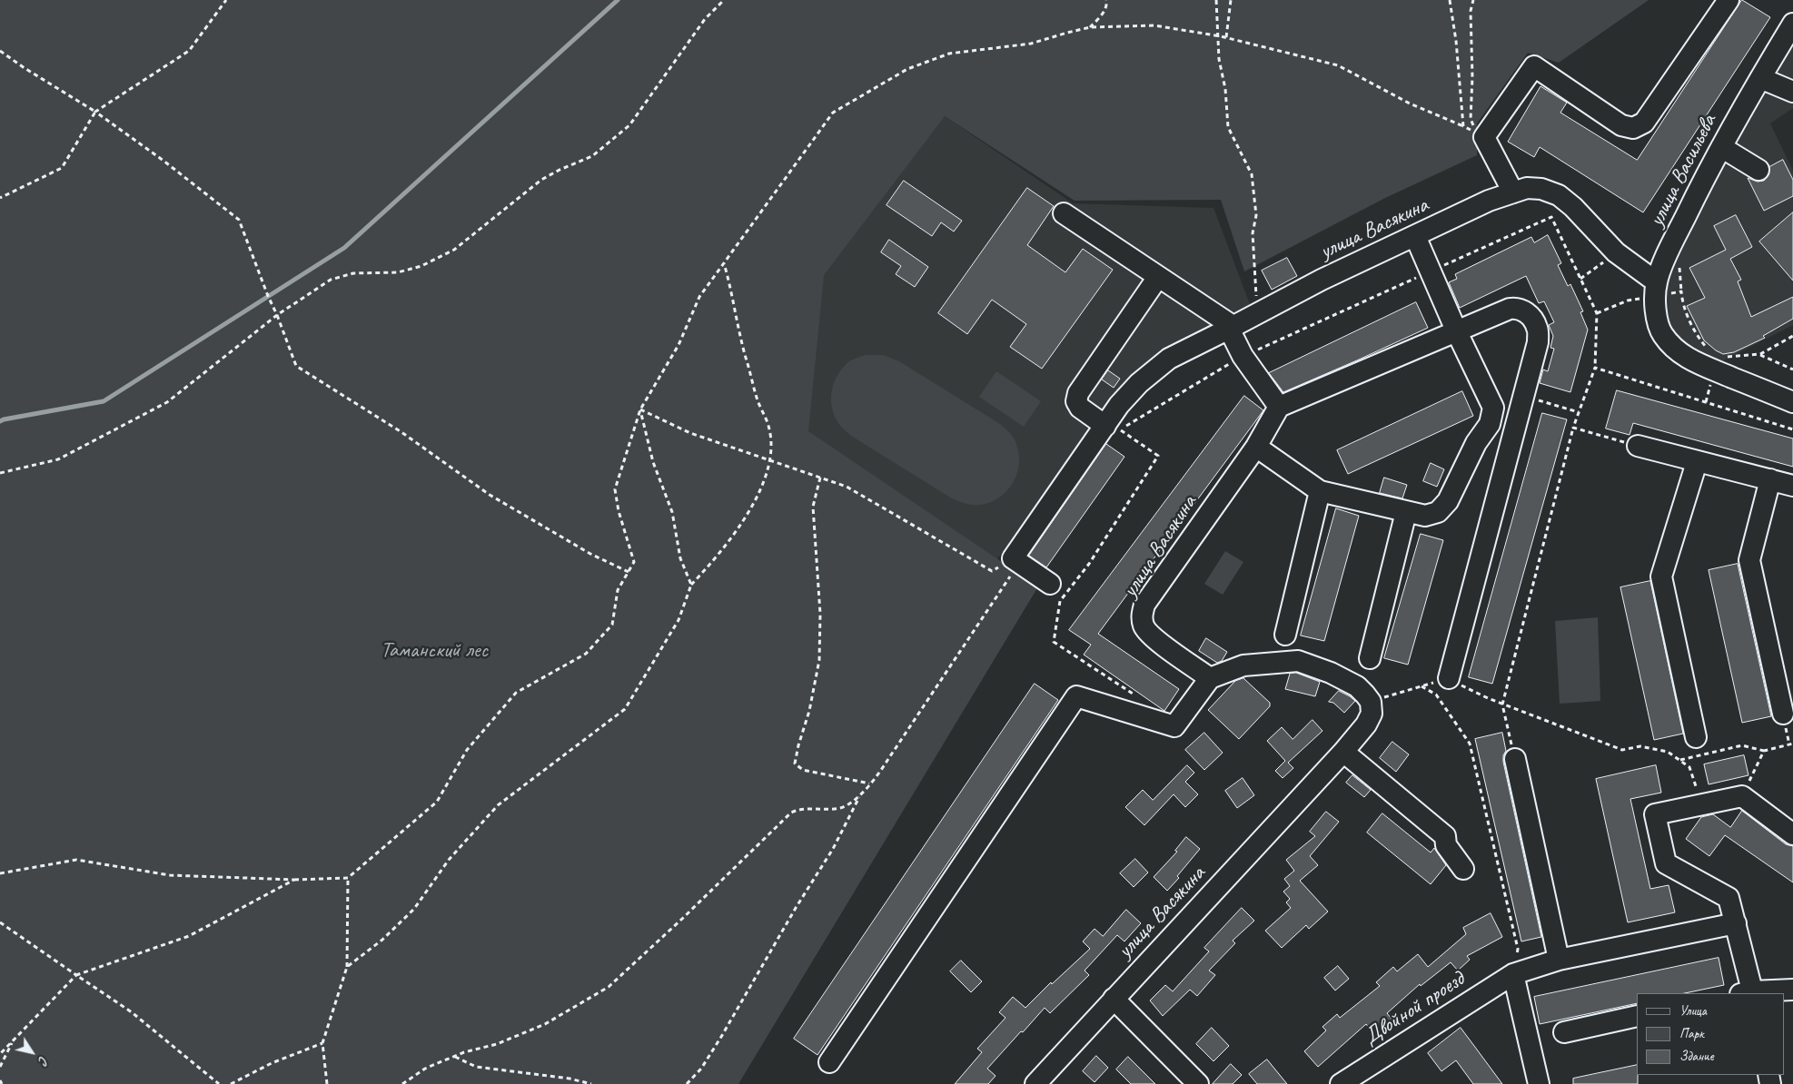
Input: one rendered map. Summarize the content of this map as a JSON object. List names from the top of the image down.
{
  "streets": {
    "street": ["улица Васильева", "улица Васякина", "Двойной проезд"]
  },
  "crossings": [
    ["улица Васильева", "улица Васякина"]
  ],
  "parks": ["Таманский лес"],
  "legend": ["Улица", "Парк", "Здание"],
  "north": "bottom right"
}
